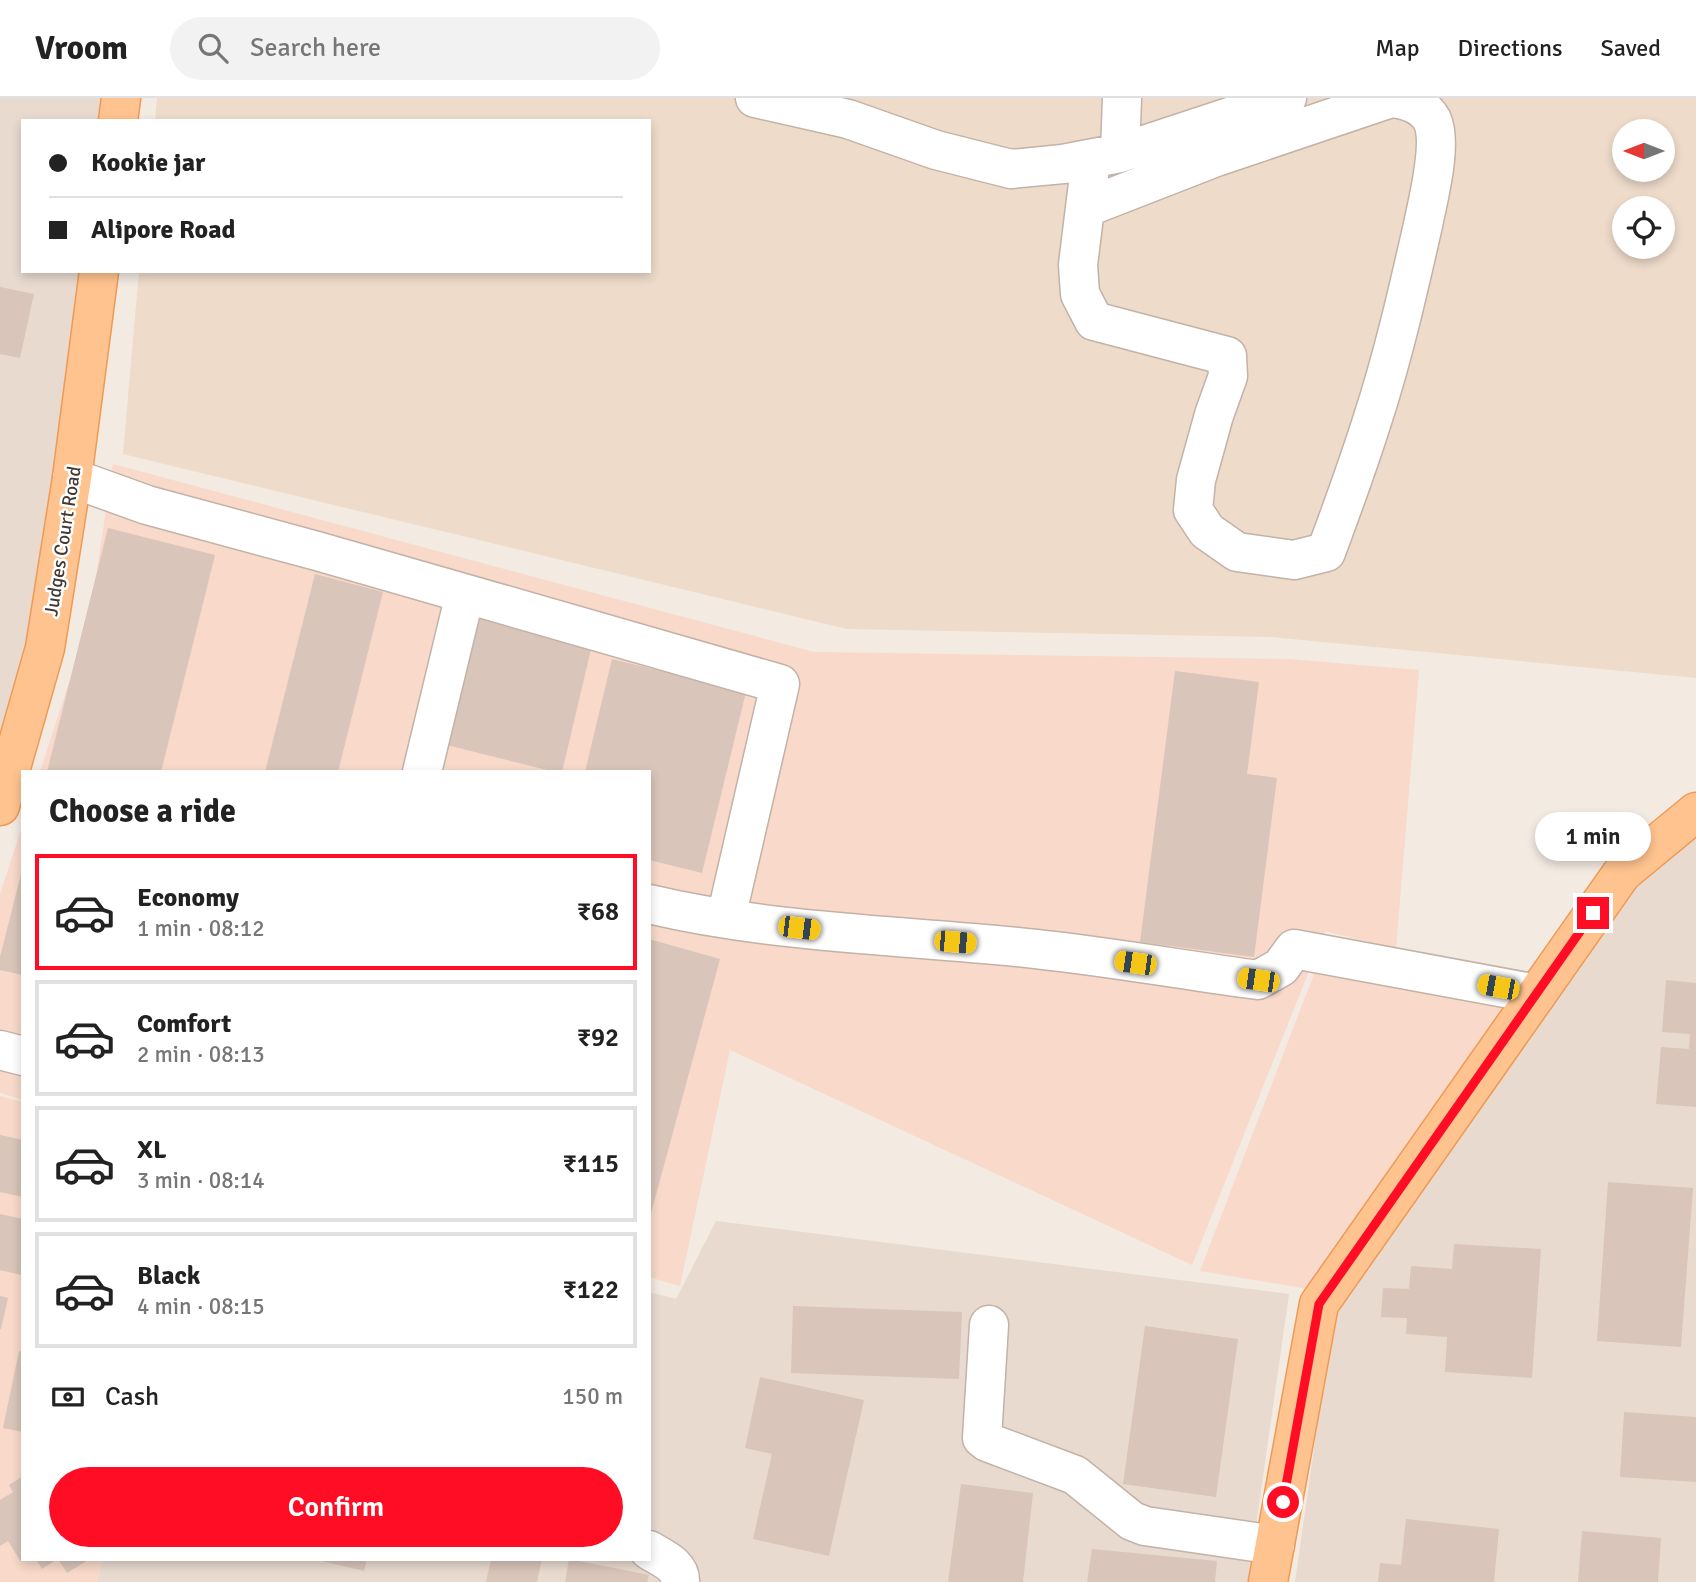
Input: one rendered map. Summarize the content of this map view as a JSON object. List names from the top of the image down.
{
  "streets": {
    "main road": ["Judges Court Road"]
  },
  "north": "left",
  "page": {
    "header": "Vroom",
    "search": "Search here",
    "nav": ["Map", "Directions", "Saved"],
    "banner": ["Kookie jar", "Alipore Road"],
    "heading": "Choose a ride",
    "bubble": "1 min",
    "list": [
      {
        "name": "Economy",
        "note": "1 min · 08:12",
        "value": "₹68"
      },
      {
        "name": "Comfort",
        "note": "2 min · 08:13",
        "value": "₹92"
      },
      {
        "name": "XL",
        "note": "3 min · 08:14",
        "value": "₹115"
      },
      {
        "name": "Black",
        "note": "4 min · 08:15",
        "value": "₹122"
      }
    ],
    "pay": ["Cash", "150 m"],
    "buttons": "Confirm"
  }
}
